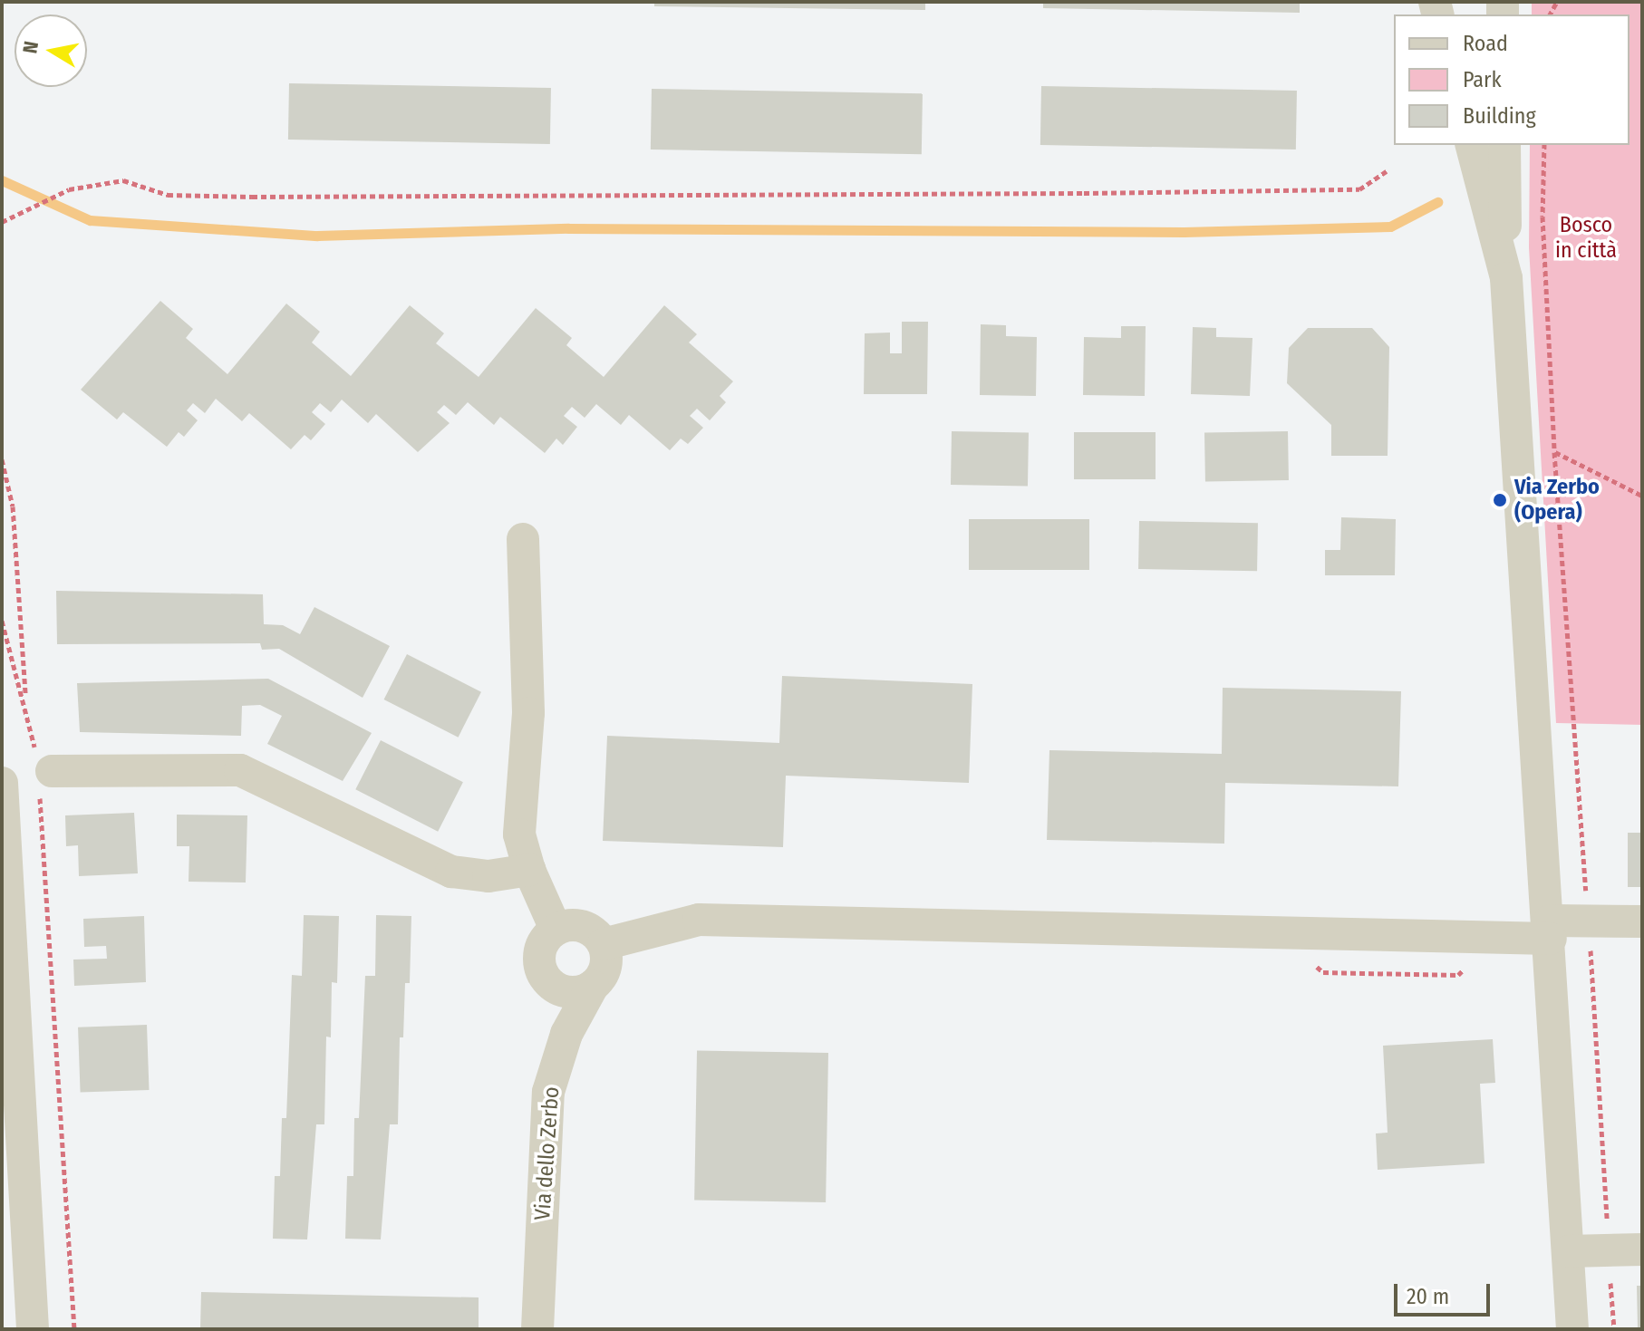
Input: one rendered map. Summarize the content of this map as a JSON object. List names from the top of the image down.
{
  "streets": {
    "street": ["Via dello Zerbo"]
  },
  "parks": ["Bosco in città"],
  "places": ["Via Zerbo (Opera)"],
  "legend": ["Road", "Park", "Building"],
  "scale_bar": "20 m",
  "north": "left"
}
